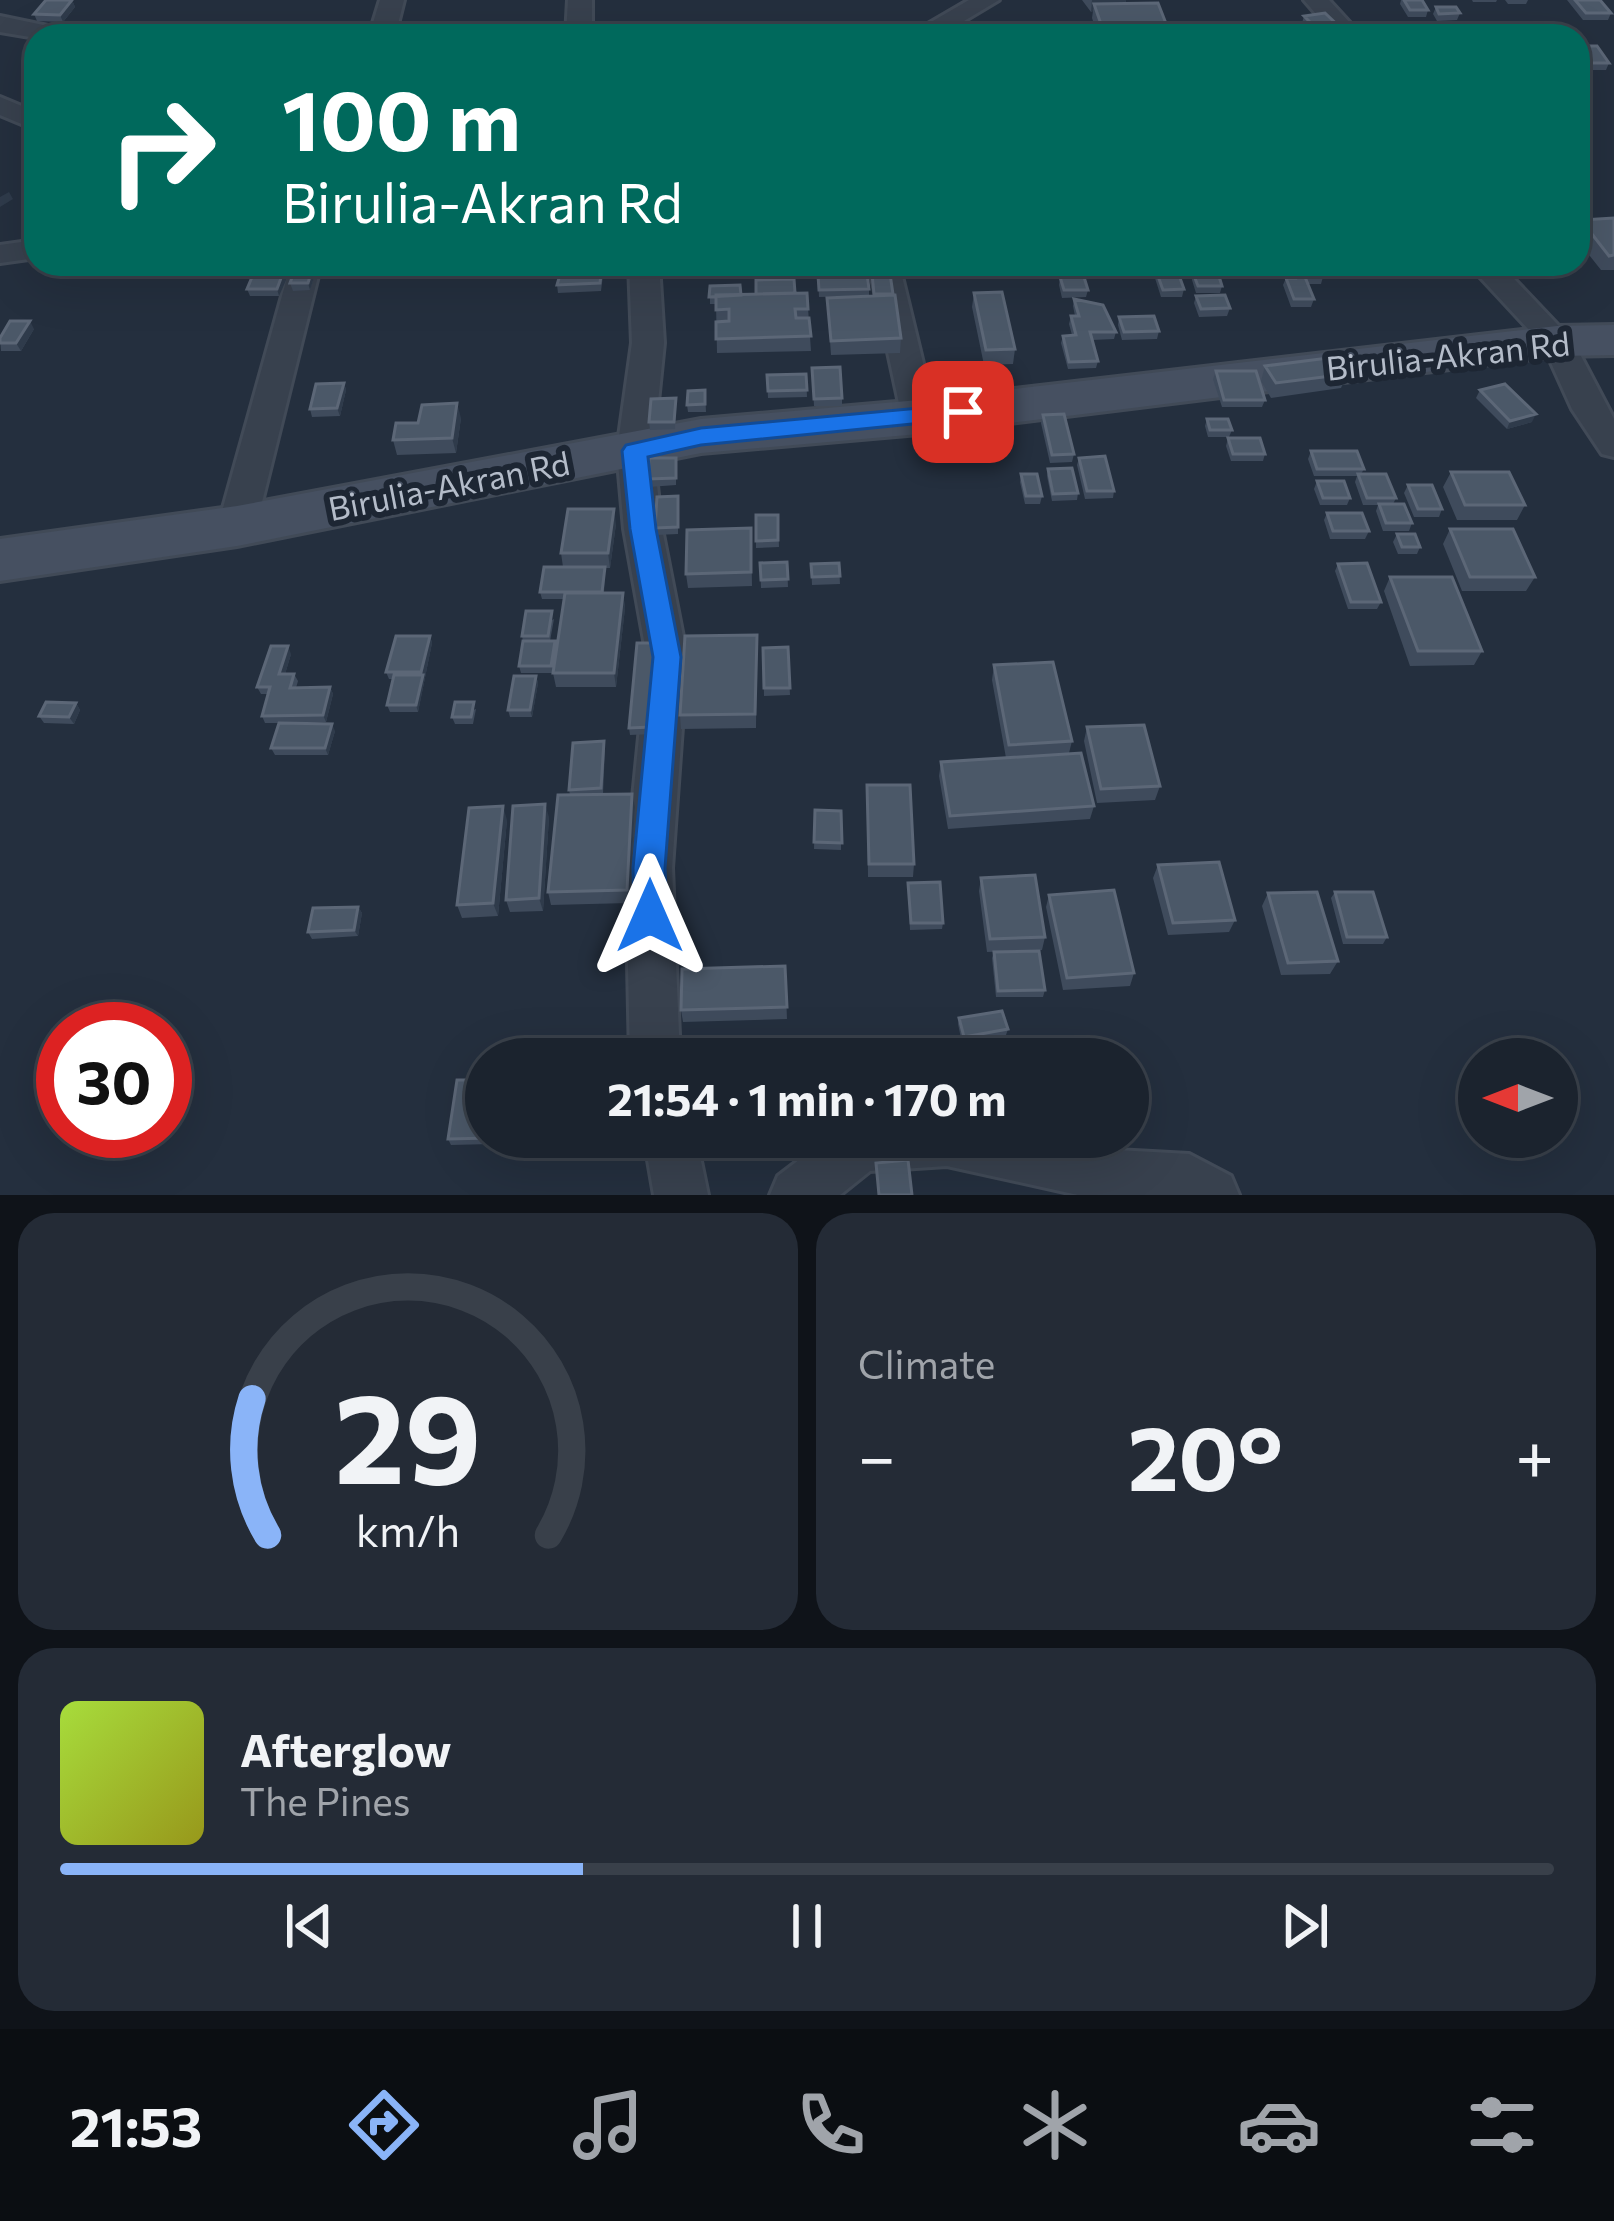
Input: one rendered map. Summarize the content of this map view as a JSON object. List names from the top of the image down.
{
  "streets": {
    "street": ["Birulia-Akran Rd"]
  },
  "north": "left",
  "page": {
    "turn": ["100 m", "Birulia-Akran Rd"],
    "limit": "30",
    "trip": "21:54 · 1 min · 170 m",
    "tile": "Climate",
    "heat": ["−", "20°", "+"],
    "song": ["Afterglow", "The Pines"],
    "tabs": "21:53",
    "gauge": ["29", "km/h"]
  }
}
